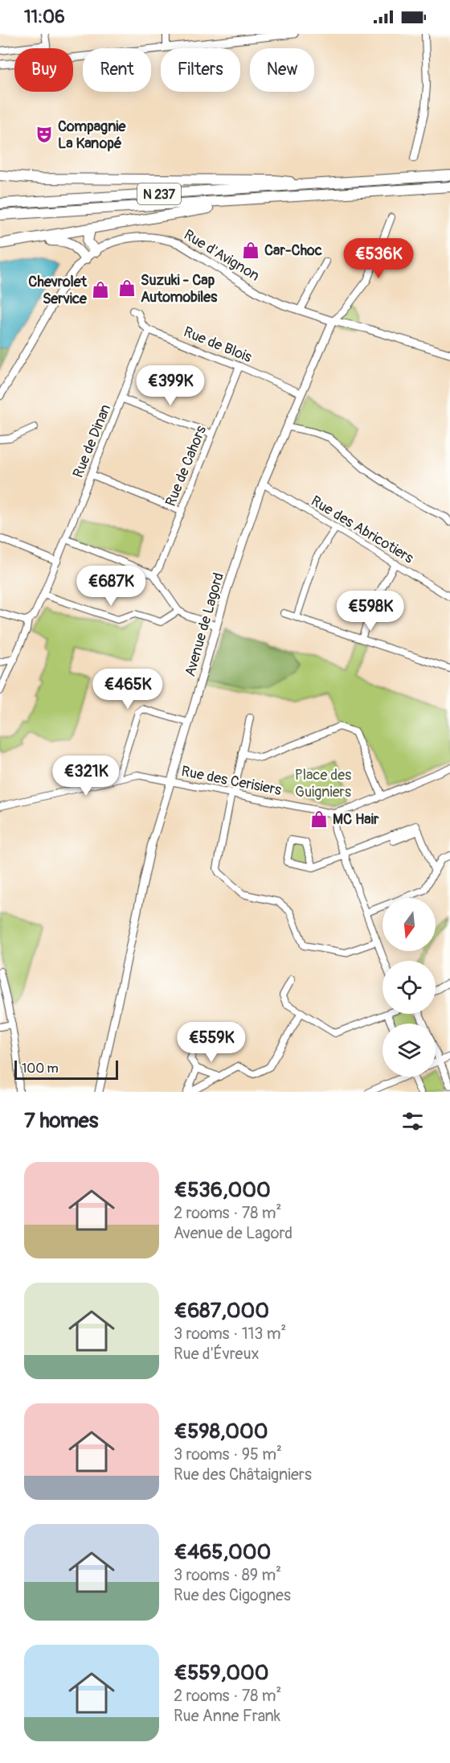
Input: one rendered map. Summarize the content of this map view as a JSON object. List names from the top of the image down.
{
  "streets": {
    "highway": ["N 237"],
    "street": [
      "Rue d'Avignon",
      "Rue de Blois",
      "Rue de Dinan",
      "Rue de Cahors",
      "Rue des Abricotiers",
      "Avenue de Lagord",
      "Rue des Cerisiers"
    ]
  },
  "crossings": [
    ["Rue d'Avignon", "Avenue de Lagord"],
    ["Rue de Blois", "Rue de Dinan"],
    ["Rue de Blois", "Rue de Cahors"],
    ["Rue de Blois", "Avenue de Lagord"],
    ["Rue des Abricotiers", "Avenue de Lagord"],
    ["Avenue de Lagord", "Rue des Cerisiers"]
  ],
  "parks": ["Place des Guigniers"],
  "places": {
    "theatre": ["Compagnie La Kanopé"],
    "shop": [
      "Car-Choc",
      "Suzuki - Cap Automobiles",
      "Chevrolet Service",
      "MC Hair"
    ]
  },
  "scale_bar": "100 m",
  "north": "bottom",
  "page": {
    "status": "11:06",
    "chip": [
      "Buy",
      "Rent",
      "Filters",
      "New"
    ],
    "price": [
      "€536K",
      "€399K",
      "€687K",
      "€598K",
      "€465K",
      "€321K",
      "€559K"
    ],
    "scale": "100 m",
    "heading": "7 homes",
    "list": [
      {
        "name": "€536,000",
        "note": "2 rooms · 78 m² · Avenue de Lagord"
      },
      {
        "name": "€687,000",
        "note": "3 rooms · 113 m² · Rue d'Évreux"
      },
      {
        "name": "€598,000",
        "note": "3 rooms · 95 m² · Rue des Châtaigniers"
      },
      {
        "name": "€465,000",
        "note": "3 rooms · 89 m² · Rue des Cigognes"
      },
      {
        "name": "€559,000",
        "note": "2 rooms · 78 m² · Rue Anne Frank"
      }
    ]
  }
}
